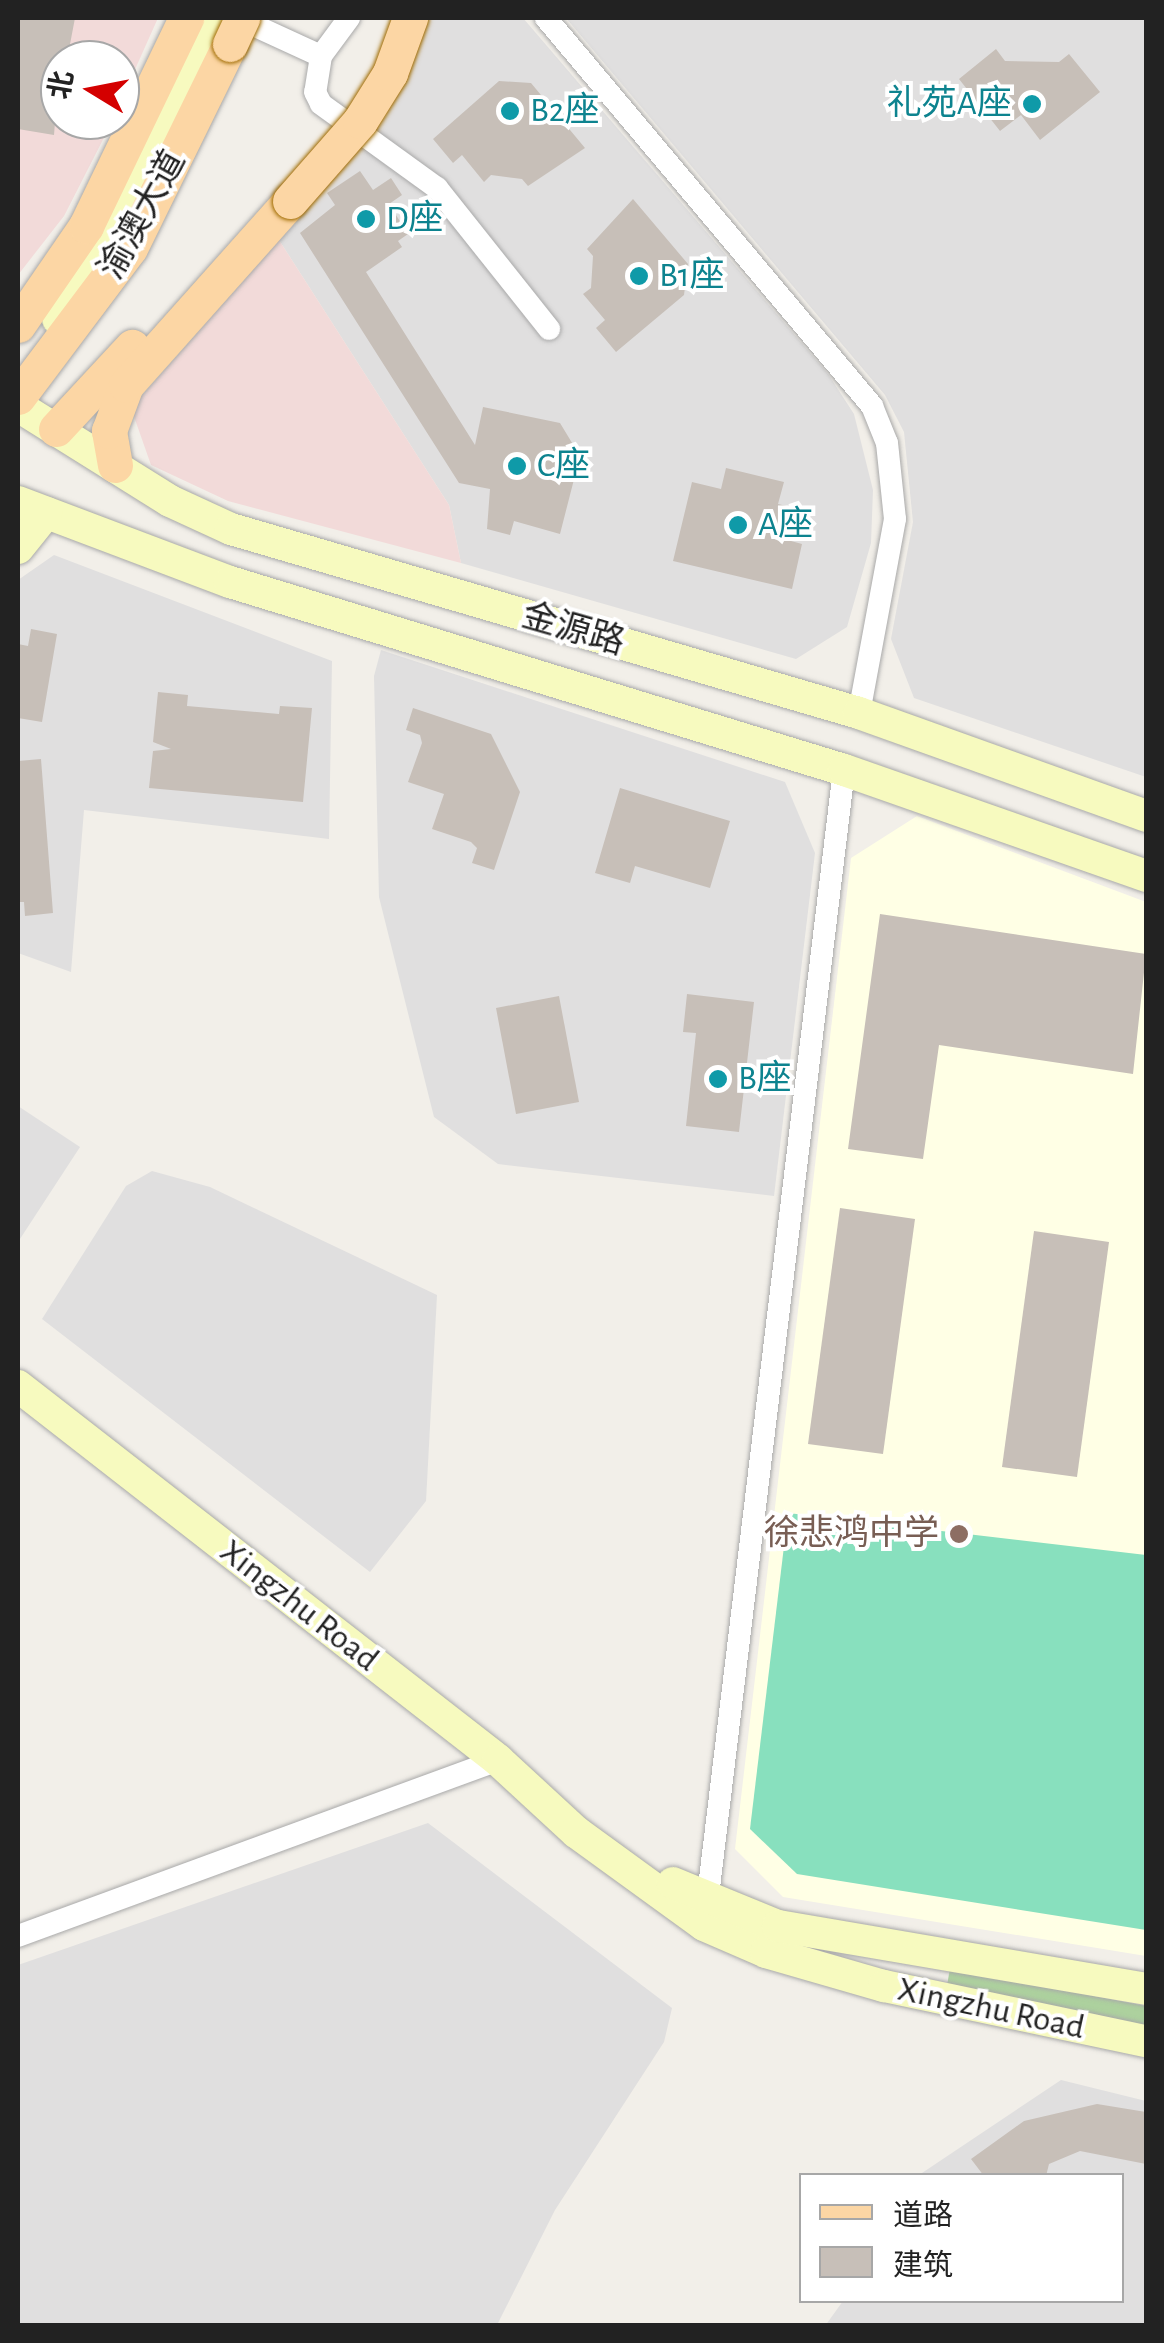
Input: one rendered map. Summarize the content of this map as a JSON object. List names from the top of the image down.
{
  "streets": {
    "main road": ["渝澳大道", "金源路", "Xingzhu Road"]
  },
  "places": [
    "礼苑A座",
    "B2座",
    "D座",
    "B1座",
    "C座",
    "A座",
    "B座",
    "徐悲鸿中学"
  ],
  "legend": ["道路", "建筑"],
  "north": "left"
}
